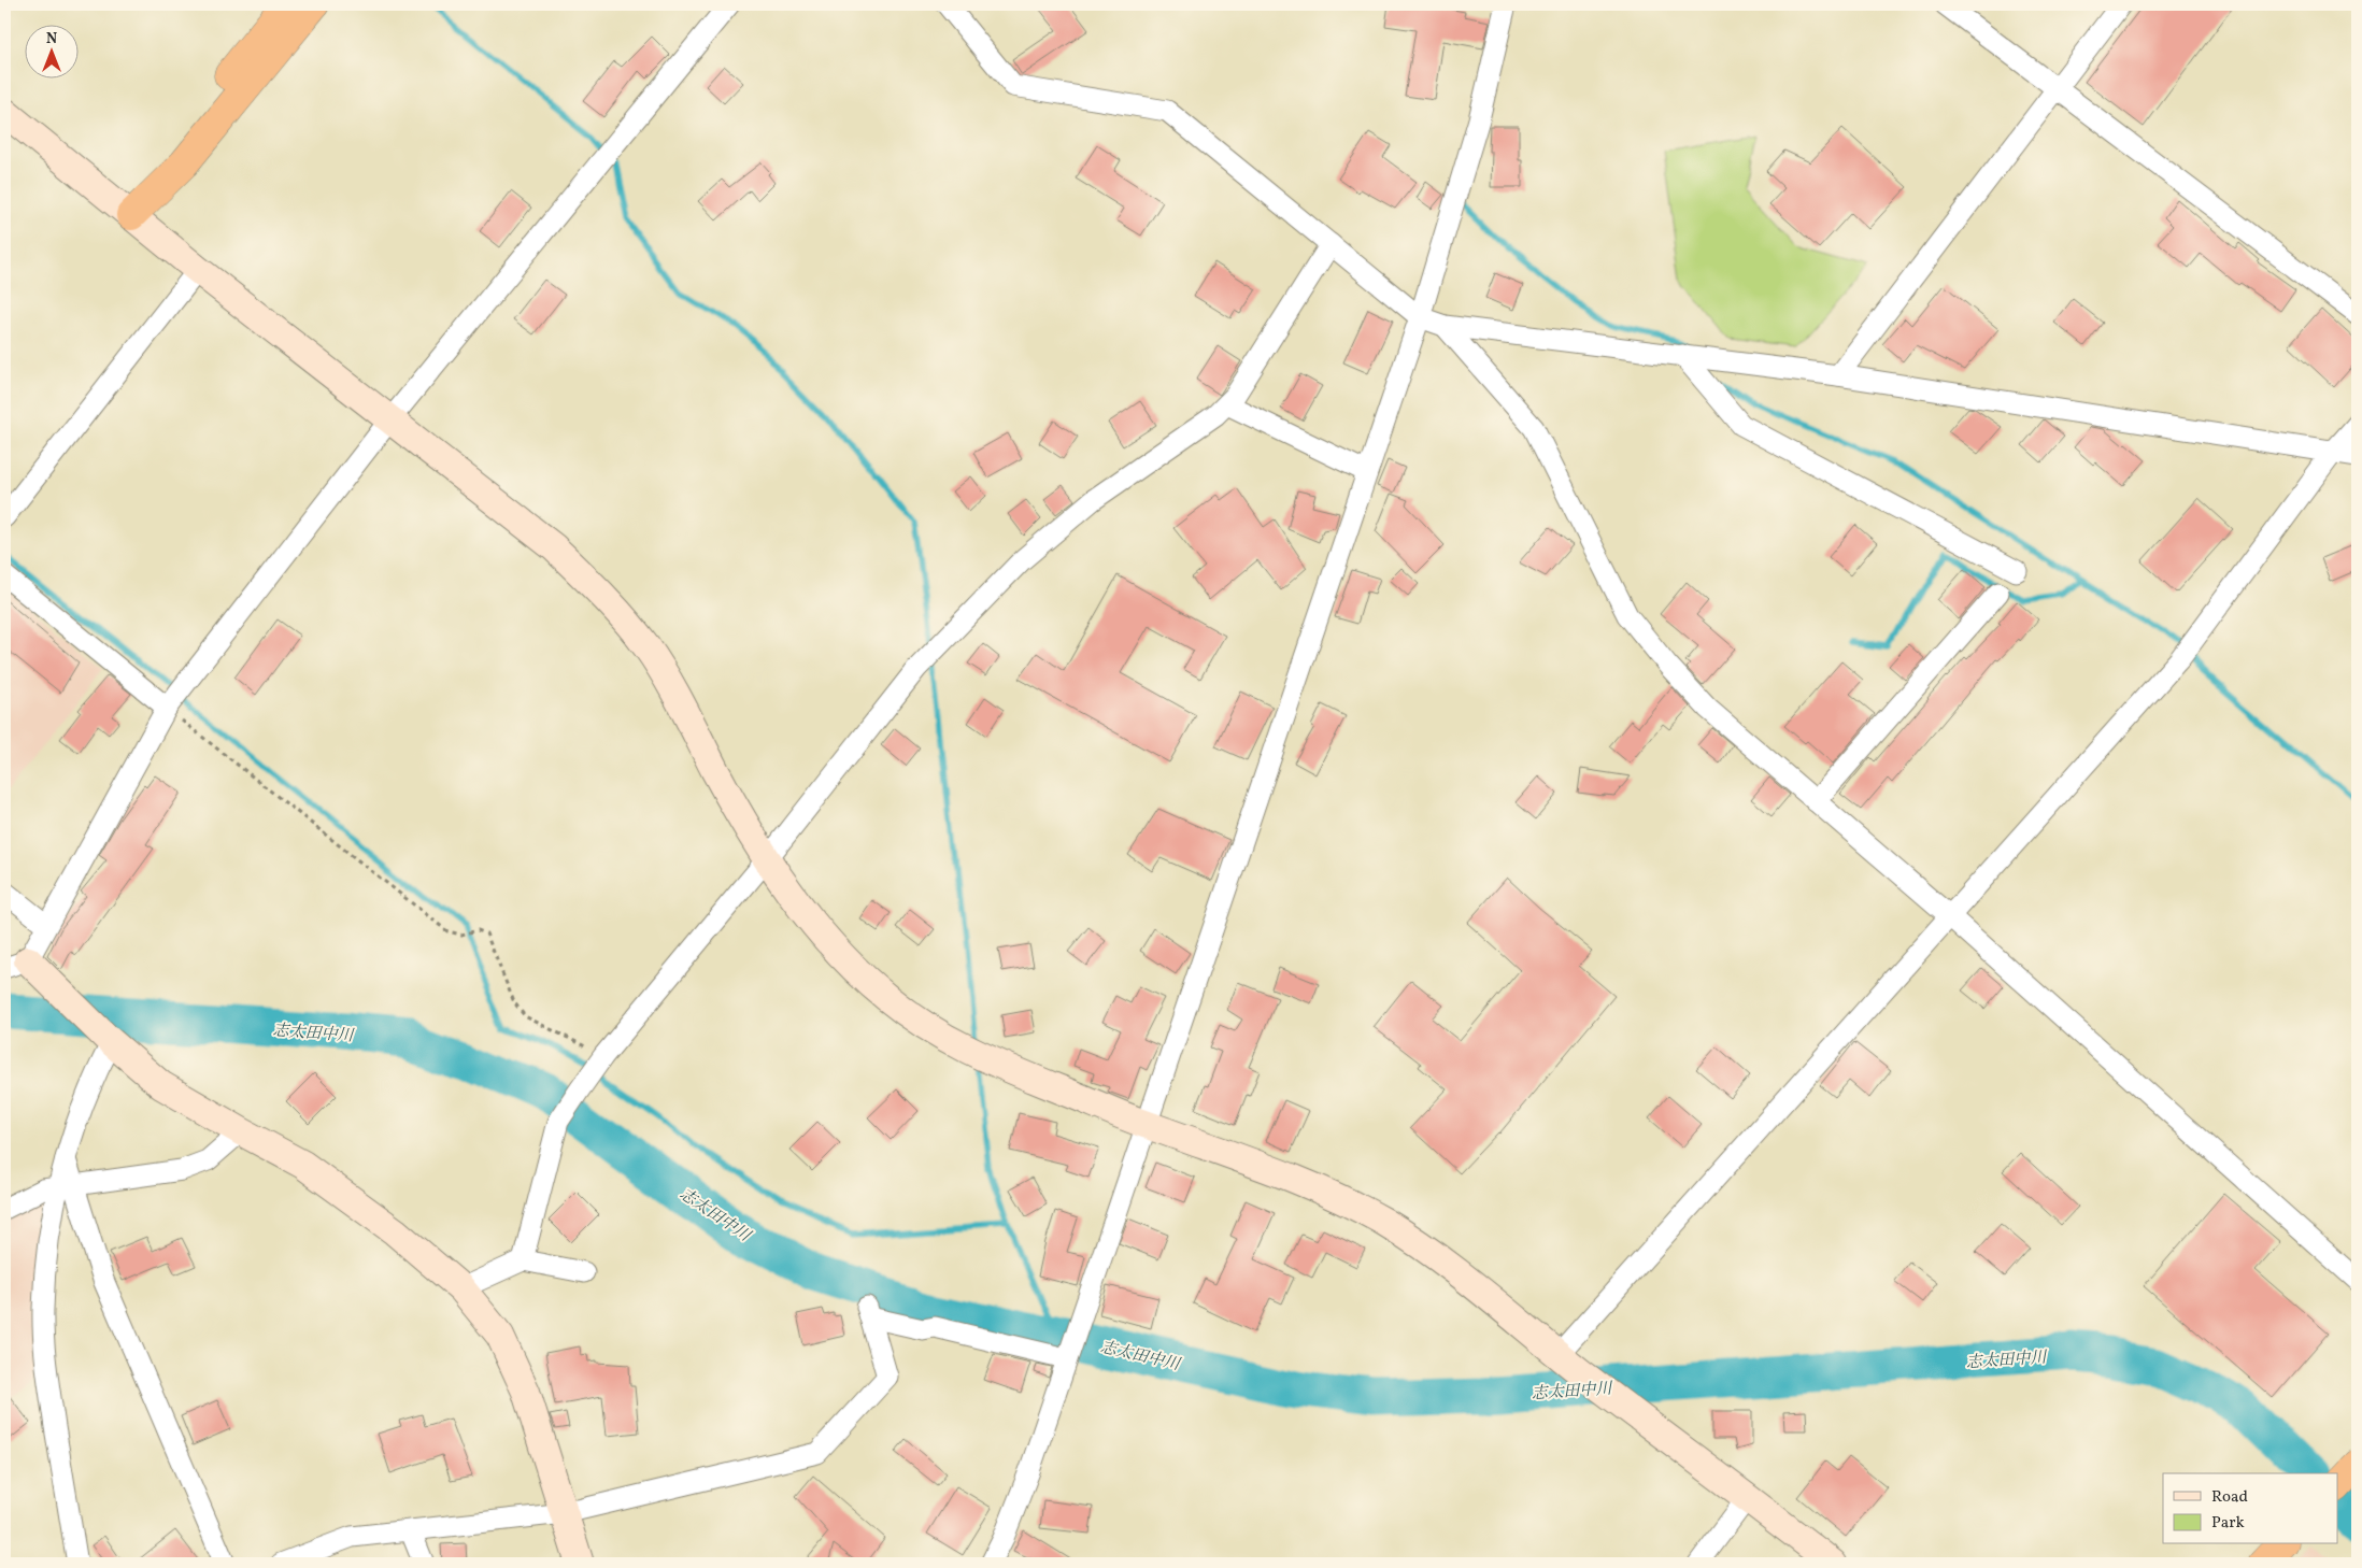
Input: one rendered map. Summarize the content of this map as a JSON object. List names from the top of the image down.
{
  "water": ["志太田中川"],
  "legend": ["Road", "Park"],
  "north": "top"
}
